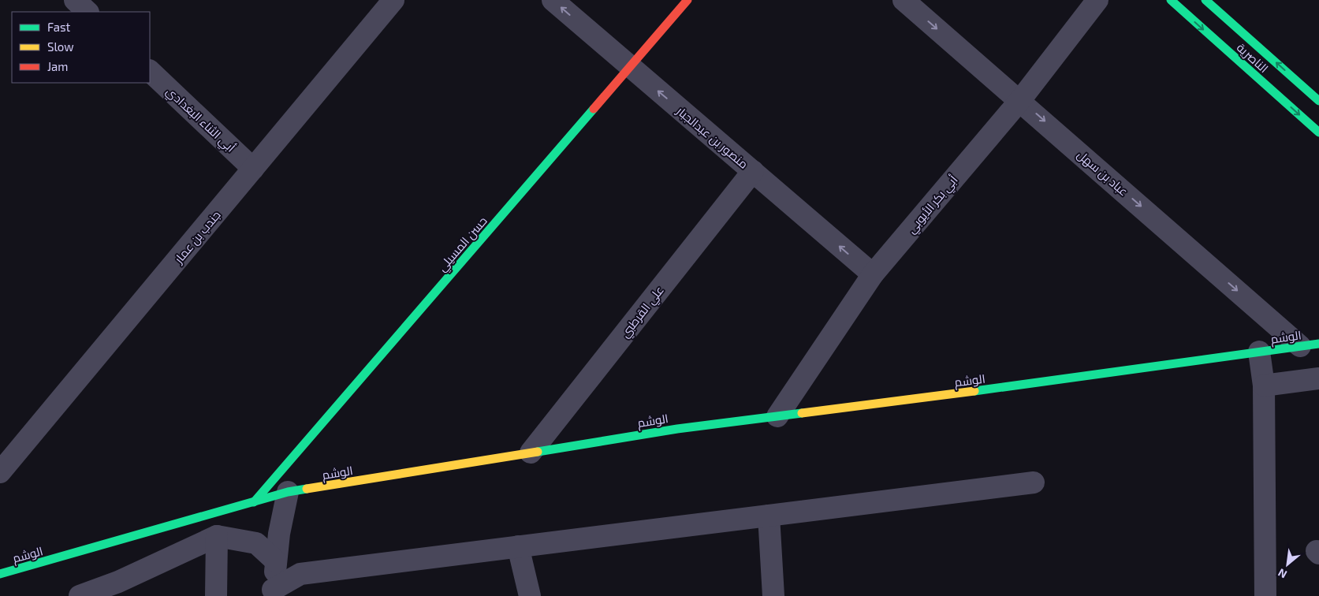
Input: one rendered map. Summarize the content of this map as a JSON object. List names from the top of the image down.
{
  "streets": {
    "street": [
      "الناصرية",
      "أبي الثناء البغدادي",
      "منصور بن عبدالجبار",
      "عباد بن سهل",
      "أبي بكر الأيوبي",
      "جندب بن عمار",
      "حسن المسيلي",
      "علي القرطبي",
      "الوشم"
    ]
  },
  "crossings": [
    ["أبي الثناء البغدادي", "جندب بن عمار"],
    ["منصور بن عبدالجبار", "أبي بكر الأيوبي"],
    ["منصور بن عبدالجبار", "حسن المسيلي"],
    ["منصور بن عبدالجبار", "علي القرطبي"],
    ["عباد بن سهل", "أبي بكر الأيوبي"],
    ["عباد بن سهل", "الوشم"],
    ["أبي بكر الأيوبي", "الوشم"],
    ["حسن المسيلي", "الوشم"],
    ["علي القرطبي", "الوشم"]
  ],
  "one_way": ["منصور بن عبدالجبار", "عباد بن سهل"],
  "legend": ["Fast", "Slow", "Jam"],
  "north": "bottom left"
}
